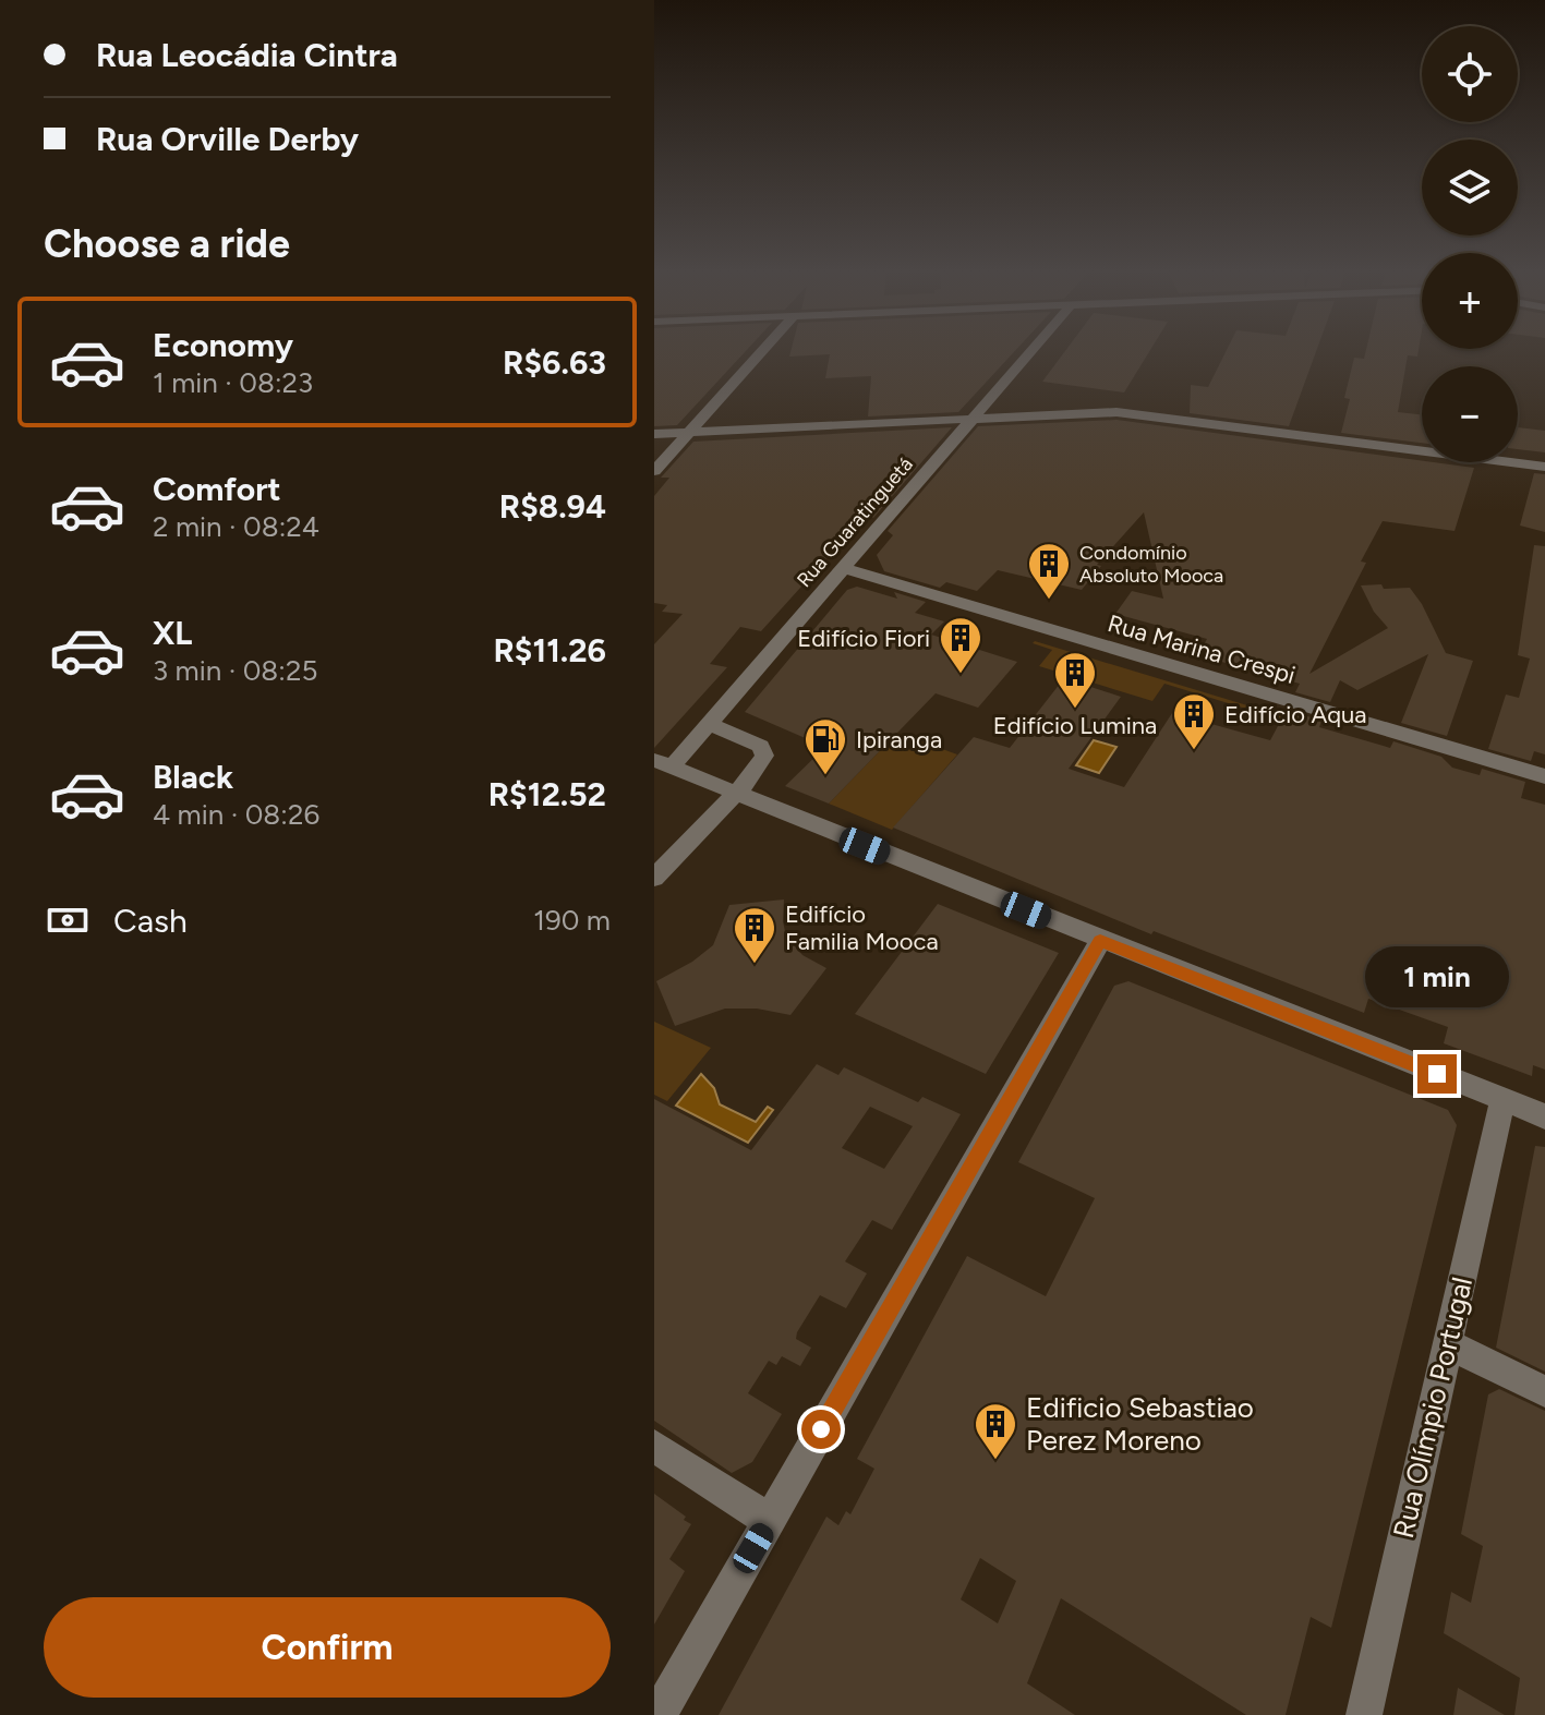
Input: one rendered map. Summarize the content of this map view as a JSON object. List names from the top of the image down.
{
  "streets": {
    "street": ["Rua Guaratinguetá", "Rua Marina Crespi", "Rua Olímpio Portugal"]
  },
  "crossings": [
    ["Rua Guaratinguetá", "Rua Marina Crespi"]
  ],
  "places": {
    "building": [
      "Condomínio Absoluto Mooca",
      "Edifício Fiori",
      "Edifício Lumina",
      "Edifício Aqua",
      "Edifício Familia Mooca",
      "Edificio Sebastiao Perez Moreno"
    ],
    "fuel station": ["Ipiranga"]
  },
  "page": {
    "banner": ["Rua Leocádia Cintra", "Rua Orville Derby"],
    "map_buttons": ["+", "−"],
    "heading": "Choose a ride",
    "list": [
      {
        "name": "Economy",
        "note": "1 min · 08:23",
        "value": "R$6.63"
      },
      {
        "name": "Comfort",
        "note": "2 min · 08:24",
        "value": "R$8.94"
      },
      {
        "name": "XL",
        "note": "3 min · 08:25",
        "value": "R$11.26"
      },
      {
        "name": "Black",
        "note": "4 min · 08:26",
        "value": "R$12.52"
      }
    ],
    "pay": ["Cash", "190 m"],
    "bubble": "1 min",
    "buttons": "Confirm"
  }
}
